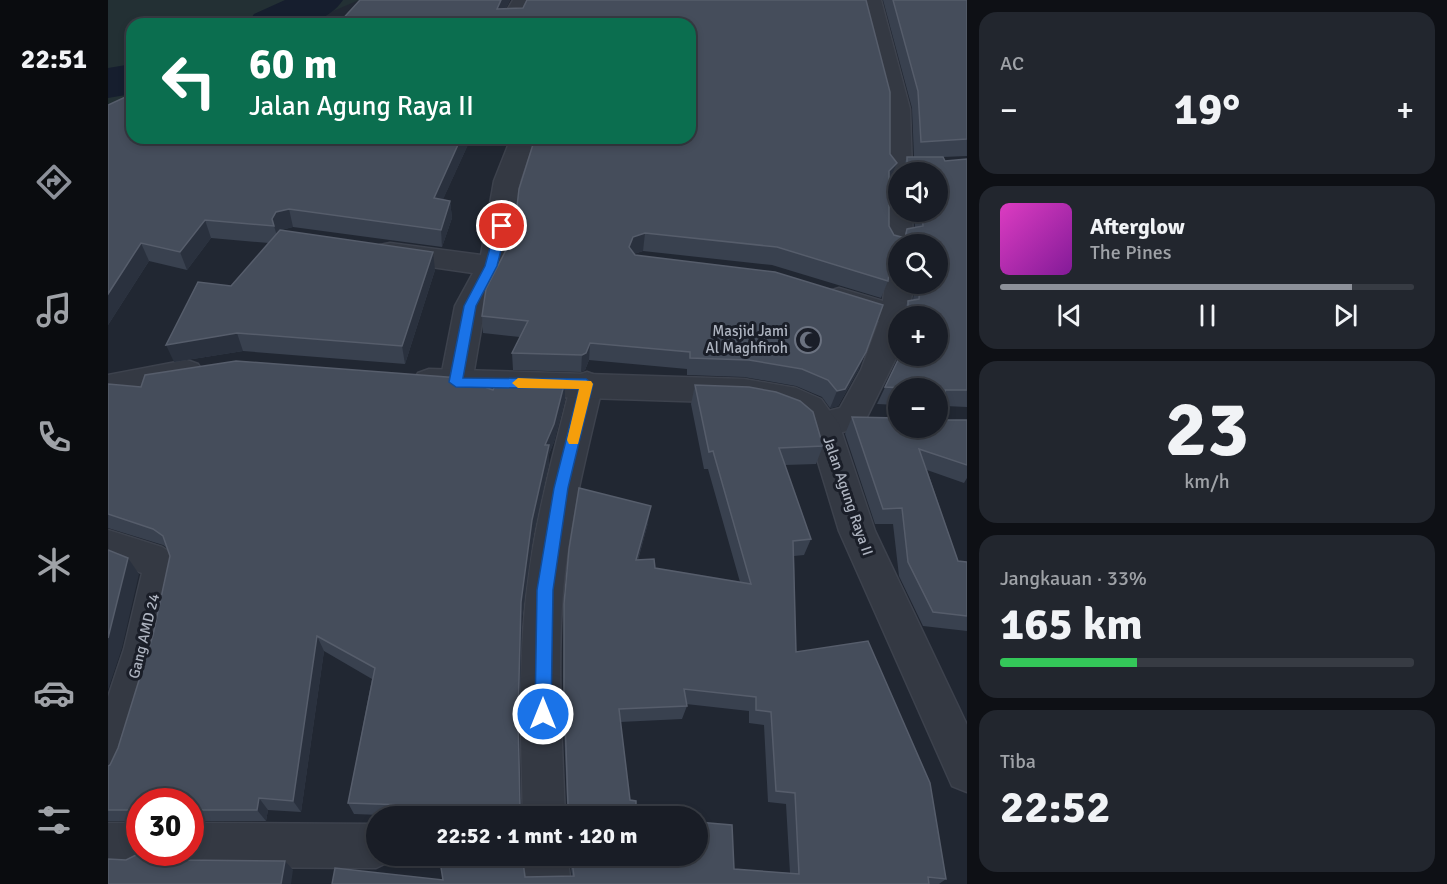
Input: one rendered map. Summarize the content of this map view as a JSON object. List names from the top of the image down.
{
  "streets": {
    "street": ["Jalan Agung Raya II", "Gang AMD 24"]
  },
  "places": {
    "mosque": ["Masjid Jami Al Maghfiroh"]
  },
  "page": {
    "tabs": "22:51",
    "tile": [
      "AC",
      ["23", "km/h"],
      ["Jangkauan · 33%", "165 km"],
      ["Tiba", "22:52"]
    ],
    "turn": ["60 m", "Jalan Agung Raya II"],
    "heat": ["−", "19°", "+"],
    "map_buttons": ["+", "−"],
    "song": ["Afterglow", "The Pines"],
    "limit": "30",
    "trip": "22:52 · 1 mnt · 120 m"
  }
}
